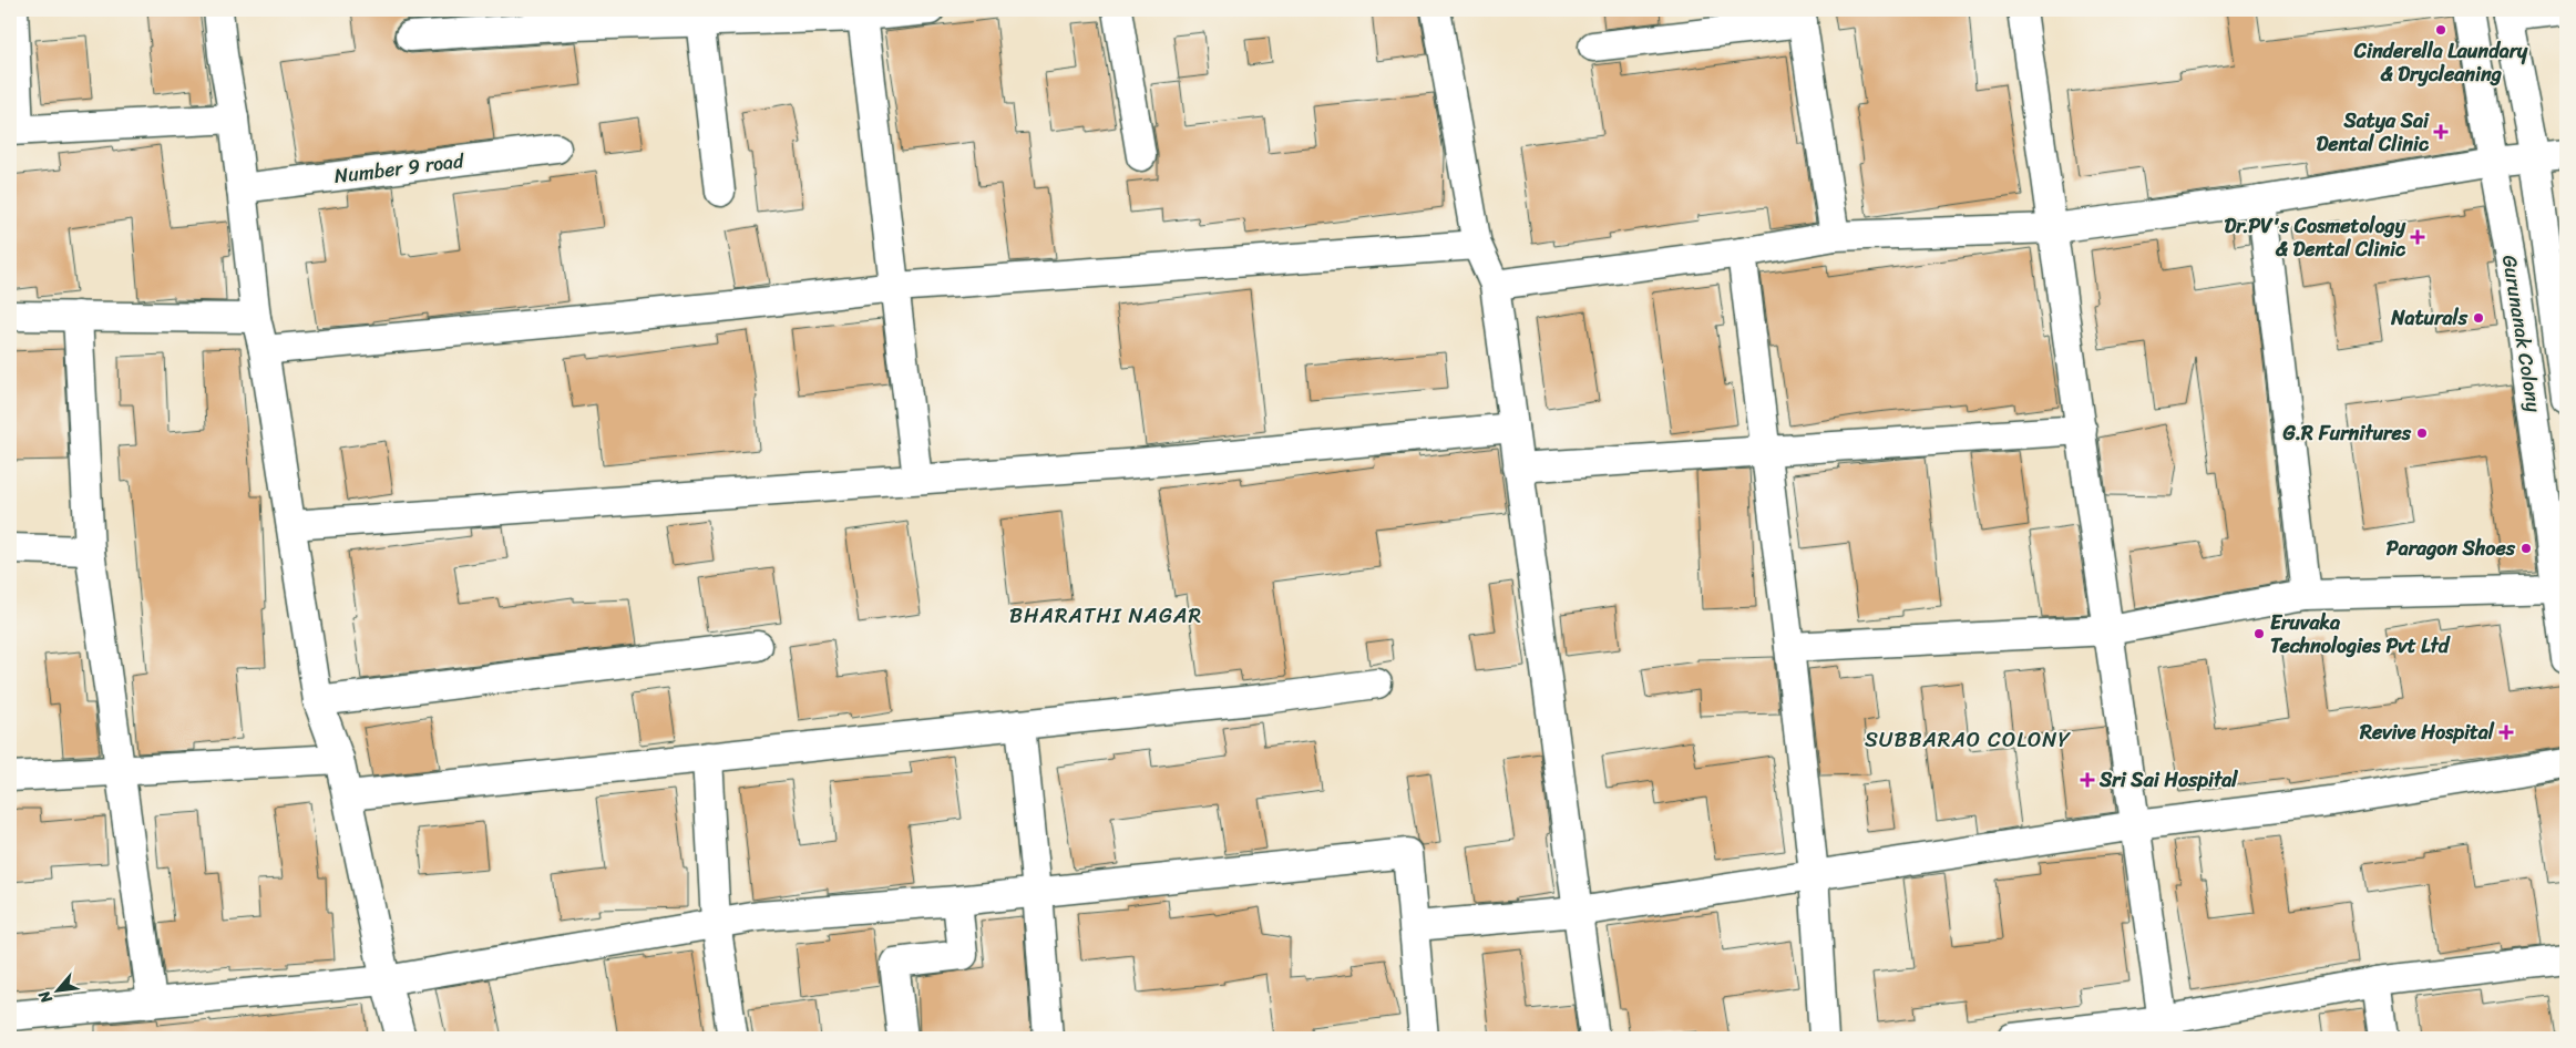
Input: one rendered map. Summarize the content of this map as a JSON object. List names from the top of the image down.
{
  "streets": {
    "street": ["Number 9 road", "Gurunanak Colony"]
  },
  "districts": ["BHARATHI NAGAR", "SUBBARAO COLONY"],
  "places": {
    "other": [
      "Cinderella Laundary & Drycleaning",
      "Naturals",
      "G.R Furnitures",
      "Paragon Shoes",
      "Eruvaka Technologies Pvt Ltd"
    ],
    "health": [
      "Satya Sai Dental Clinic",
      "Dr.PV's Cosmetology & Dental Clinic",
      "Revive Hospital",
      "Sri Sai Hospital"
    ]
  },
  "north": "bottom left"
}
